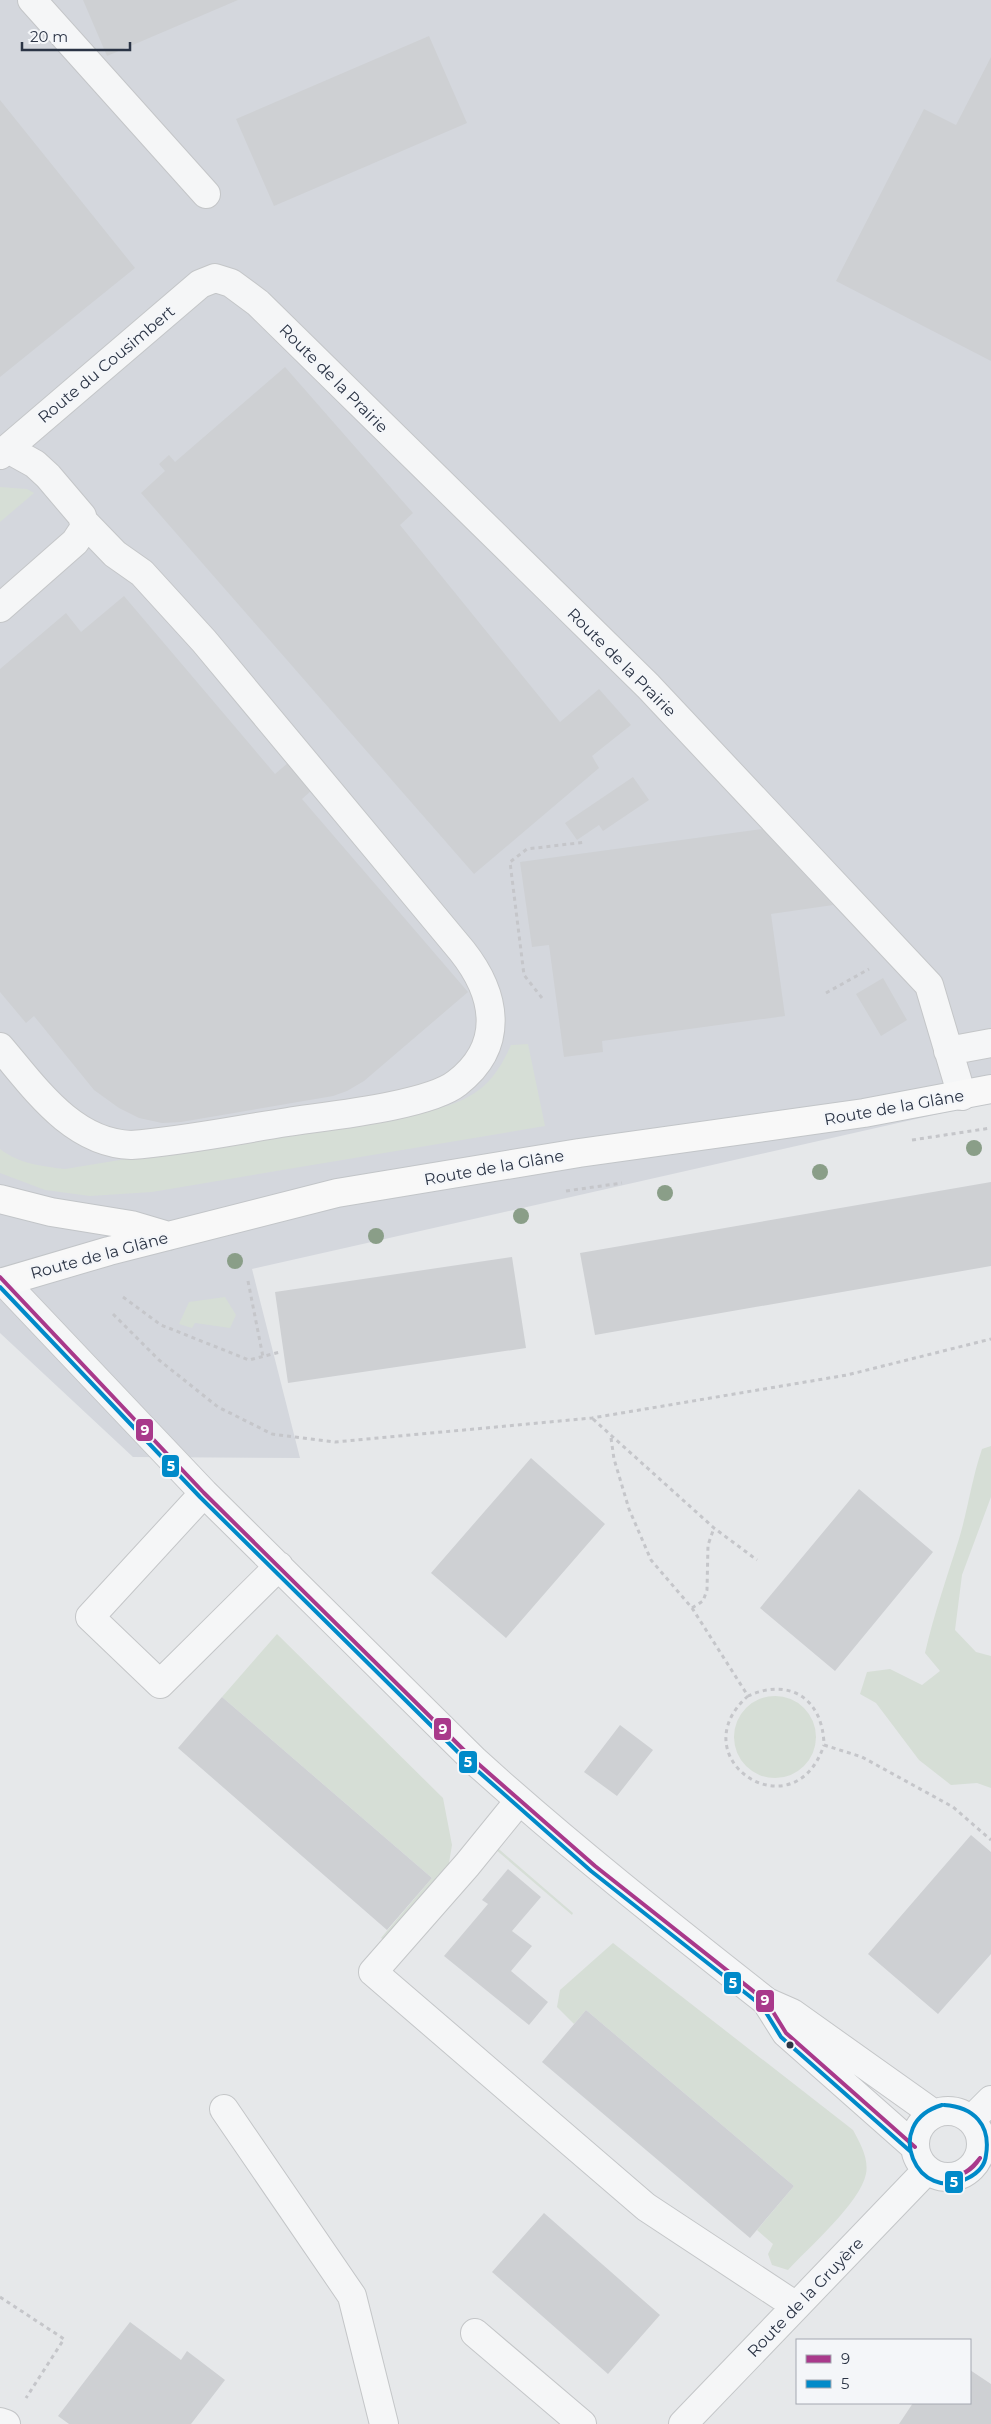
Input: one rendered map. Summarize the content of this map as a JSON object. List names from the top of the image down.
{
  "streets": {
    "main road": ["Route de la Glâne"],
    "street": ["Route du Cousimbert", "Route de la Prairie", "Route de la Gruyère"]
  },
  "crossings": [
    ["Route du Cousimbert", "Route de la Prairie"],
    ["Route de la Prairie", "Route de la Glâne"]
  ],
  "lines": ["transit line 9", "transit line 5"],
  "legend": ["9", "5"],
  "scale_bar": "20 m"
}
